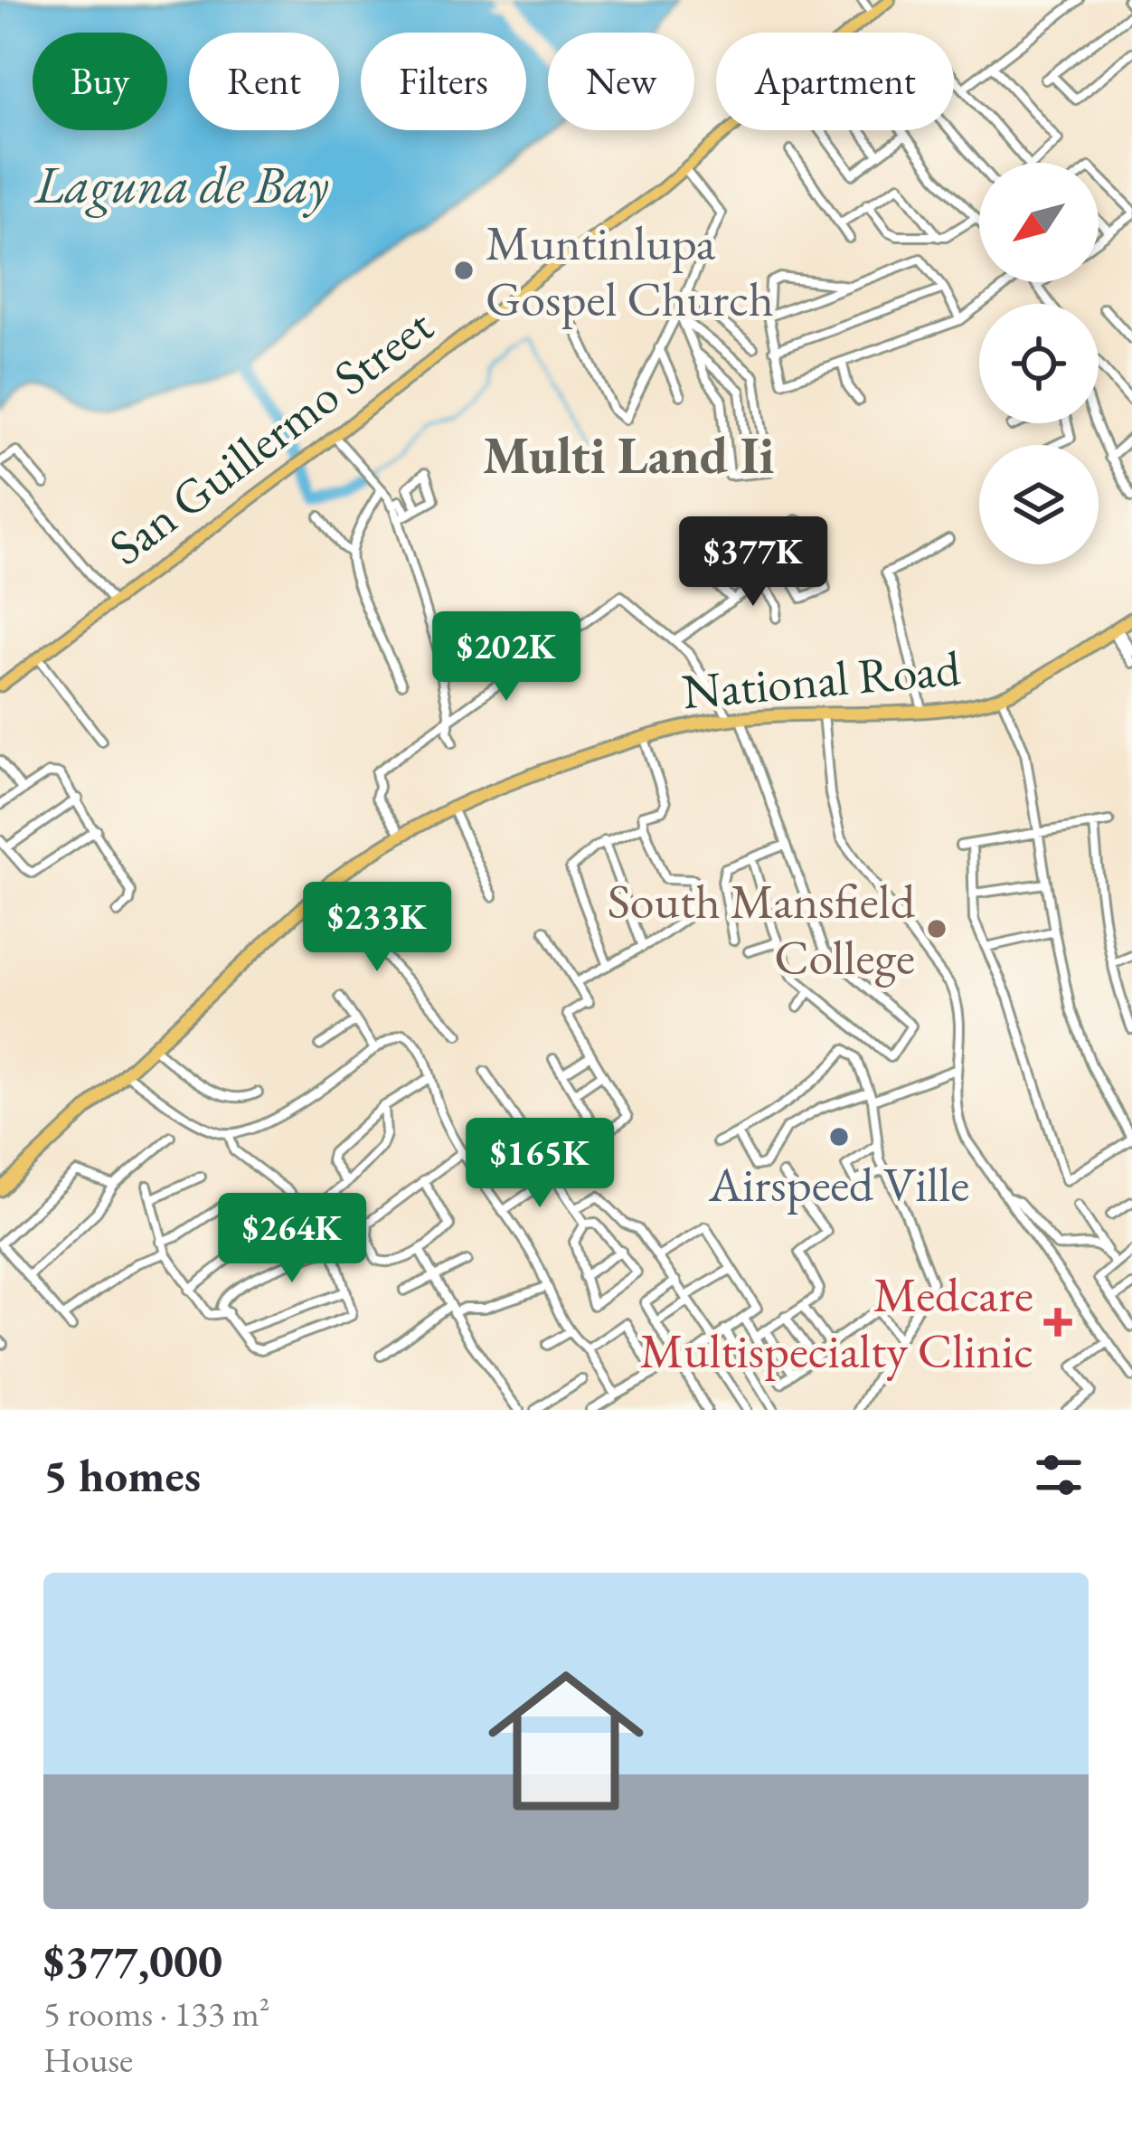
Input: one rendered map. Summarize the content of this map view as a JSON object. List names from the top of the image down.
{
  "streets": {
    "highway": ["National Road"],
    "main road": ["San Guillermo Street"]
  },
  "districts": ["Multi Land Ii"],
  "water": ["Laguna de Bay"],
  "places": {
    "other": ["Muntinlupa Gospel Church", "South Mansfield College", "Airspeed Ville"],
    "health": ["Medcare Multispecialty Clinic"]
  },
  "north": "bottom left",
  "page": {
    "chip": [
      "Buy",
      "Rent",
      "Filters",
      "New",
      "Apartment"
    ],
    "price": [
      "$377K",
      "$202K",
      "$233K",
      "$165K",
      "$264K"
    ],
    "heading": "5 homes",
    "list": [
      {
        "name": "$377,000",
        "note": "5 rooms · 133 m² · House"
      }
    ]
  }
}
